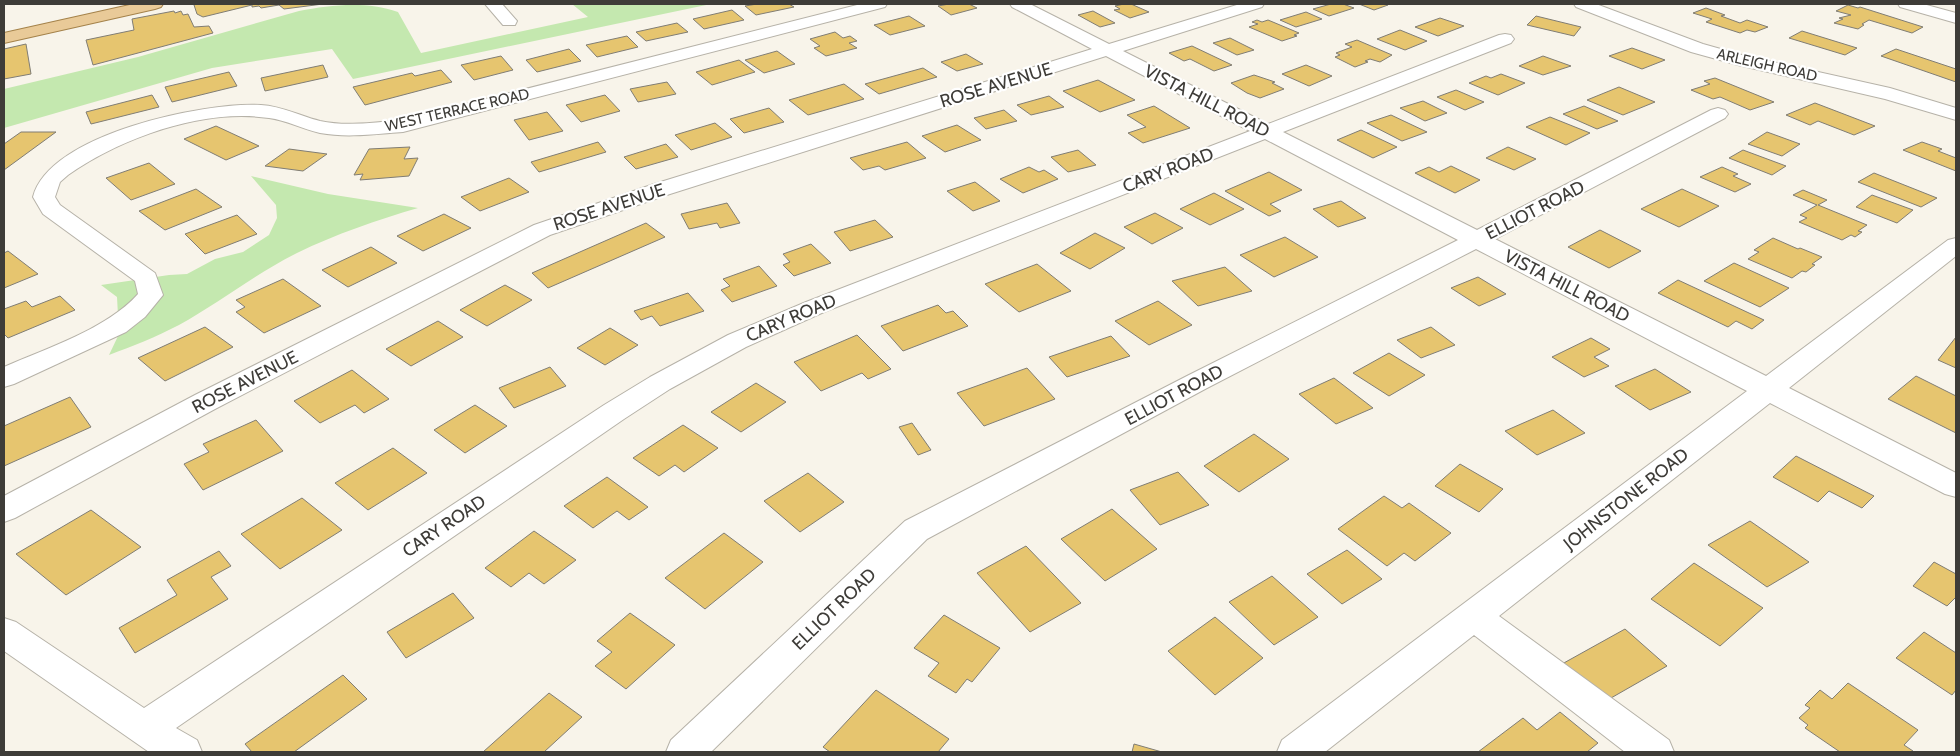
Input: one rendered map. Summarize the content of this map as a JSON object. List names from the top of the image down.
{
  "streets": {
    "street": [
      "ARLEIGH ROAD",
      "ROSE AVENUE",
      "VISTA HILL ROAD",
      "WEST TERRACE ROAD",
      "CARY ROAD",
      "ELLIOT ROAD",
      "JOHNSTONE ROAD"
    ]
  },
  "crossings": [
    ["ROSE AVENUE", "VISTA HILL ROAD"],
    ["VISTA HILL ROAD", "CARY ROAD"],
    ["VISTA HILL ROAD", "ELLIOT ROAD"],
    ["VISTA HILL ROAD", "JOHNSTONE ROAD"]
  ]
}
